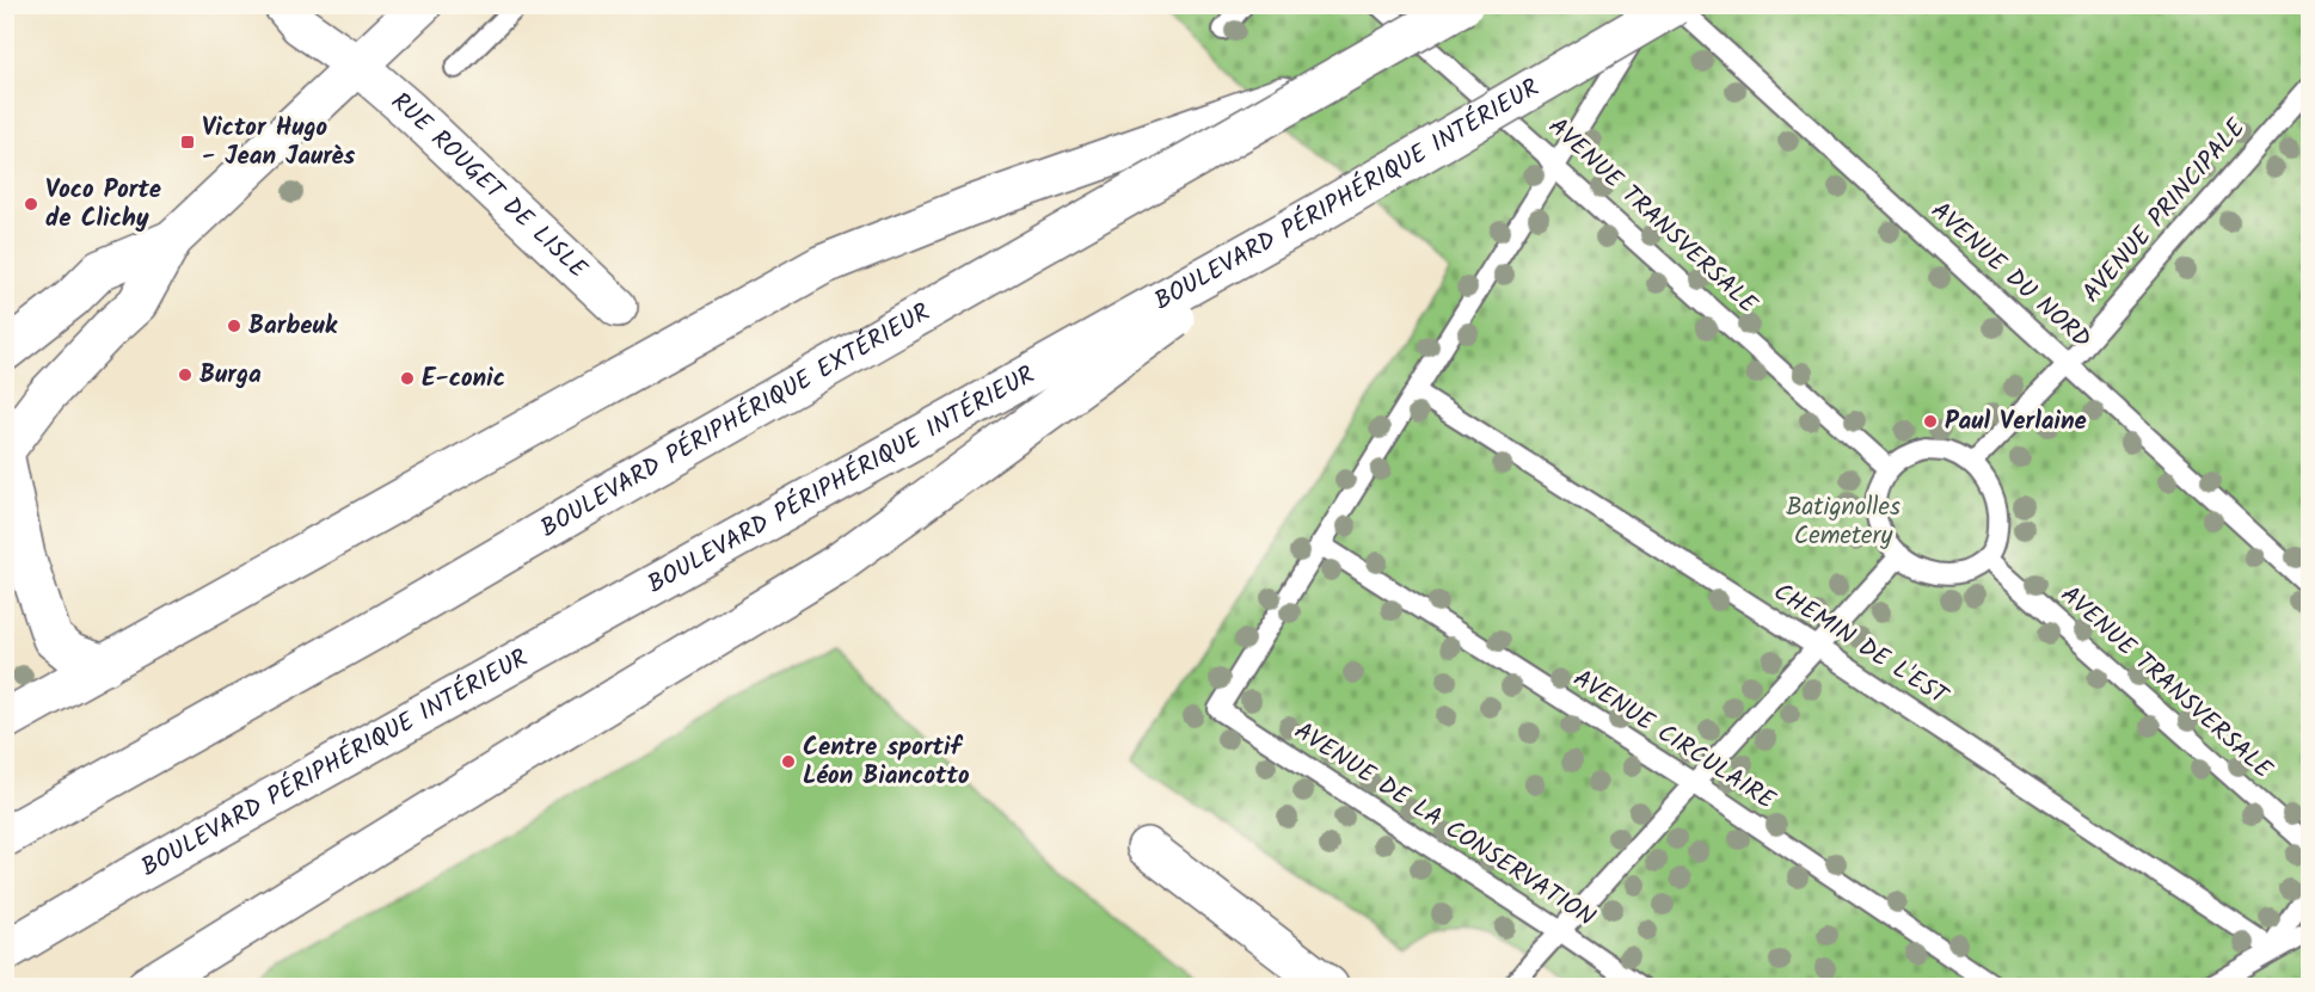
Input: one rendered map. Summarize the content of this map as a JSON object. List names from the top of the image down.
{
  "streets": {
    "main road": ["RUE ROUGET DE LISLE", "BOULEVARD PÉRIPHÉRIQUE INTÉRIEUR", "BOULEVARD PÉRIPHÉRIQUE EXTÉRIEUR"],
    "lane": [
      "AVENUE PRINCIPALE",
      "AVENUE TRANSVERSALE",
      "AVENUE DU NORD",
      "CHEMIN DE L'EST",
      "AVENUE CIRCULAIRE",
      "AVENUE DE LA CONSERVATION"
    ]
  },
  "crossings": [
    ["BOULEVARD PÉRIPHÉRIQUE INTÉRIEUR", "AVENUE DU NORD"],
    ["AVENUE PRINCIPALE", "AVENUE TRANSVERSALE"],
    ["AVENUE PRINCIPALE", "AVENUE DU NORD"],
    ["AVENUE CIRCULAIRE", "AVENUE DE LA CONSERVATION"]
  ],
  "parks": ["Batignolles Cemetery"],
  "places": {
    "transit": ["Victor Hugo - Jean Jaurès"],
    "other": [
      "Voco Porte de Clichy",
      "Barbeuk",
      "Burga",
      "E-conic",
      "Paul Verlaine",
      "Centre sportif Léon Biancotto"
    ]
  }
}
